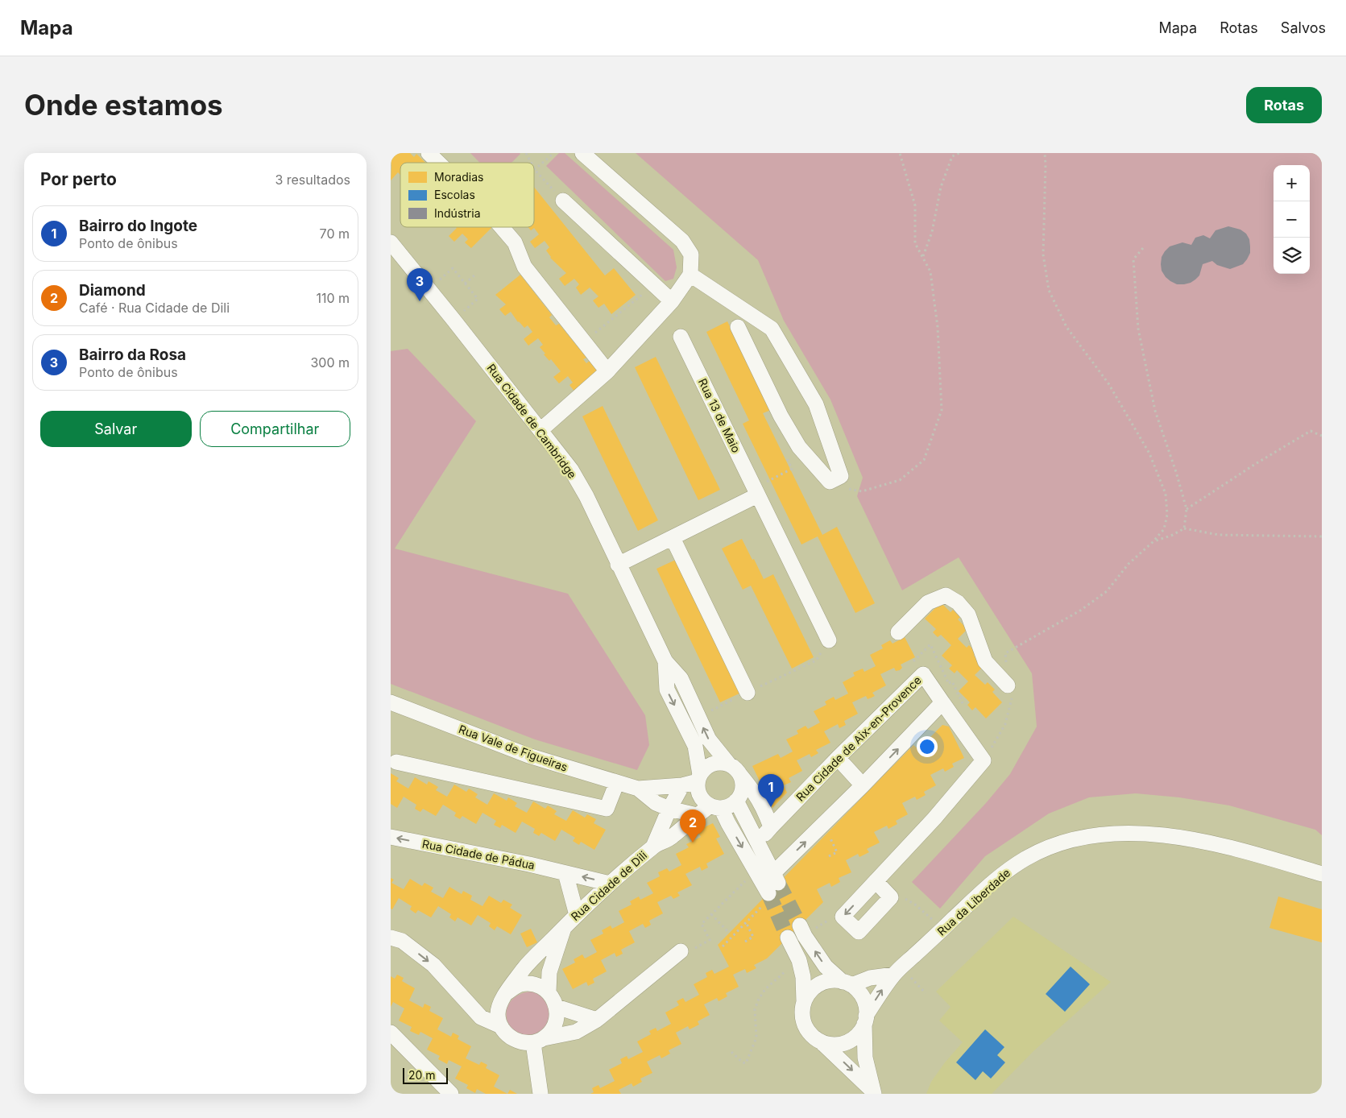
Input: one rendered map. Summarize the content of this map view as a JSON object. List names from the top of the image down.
{
  "streets": {
    "street": [
      "Rua 13 de Maio",
      "Rua Cidade de Cambridge",
      "Rua Cidade de Aix-en-Provence",
      "Rua Vale de Figueiras",
      "Rua Cidade de Pádua",
      "Rua Cidade de Dili",
      "Rua da Liberdade"
    ]
  },
  "crossings": [
    ["Rua Cidade de Cambridge", "Rua Cidade de Aix-en-Provence"],
    ["Rua Cidade de Cambridge", "Rua Vale de Figueiras"],
    ["Rua Cidade de Cambridge", "Rua Cidade de Dili"],
    ["Rua Vale de Figueiras", "Rua Cidade de Dili"],
    ["Rua Cidade de Pádua", "Rua Cidade de Dili"]
  ],
  "legend": ["Moradias", "Escolas", "Indústria"],
  "scale_bar": "20 m",
  "page": {
    "header": "Mapa",
    "nav": ["Mapa", "Rotas", "Salvos"],
    "buttons": [
      "Rotas",
      ["Salvar", "Compartilhar"]
    ],
    "title": "Onde estamos",
    "heading": ["Por perto", "3 resultados"],
    "map_buttons": ["+", "−"],
    "list": [
      {
        "mark": "1",
        "name": "Bairro do Ingote",
        "note": "Ponto de ônibus",
        "value": "70 m"
      },
      {
        "mark": "2",
        "name": "Diamond",
        "note": "Café · Rua Cidade de Dili",
        "value": "110 m"
      },
      {
        "mark": "3",
        "name": "Bairro da Rosa",
        "note": "Ponto de ônibus",
        "value": "300 m"
      }
    ],
    "pins": ["3", "1", "2"],
    "scale": "20 m"
  }
}
